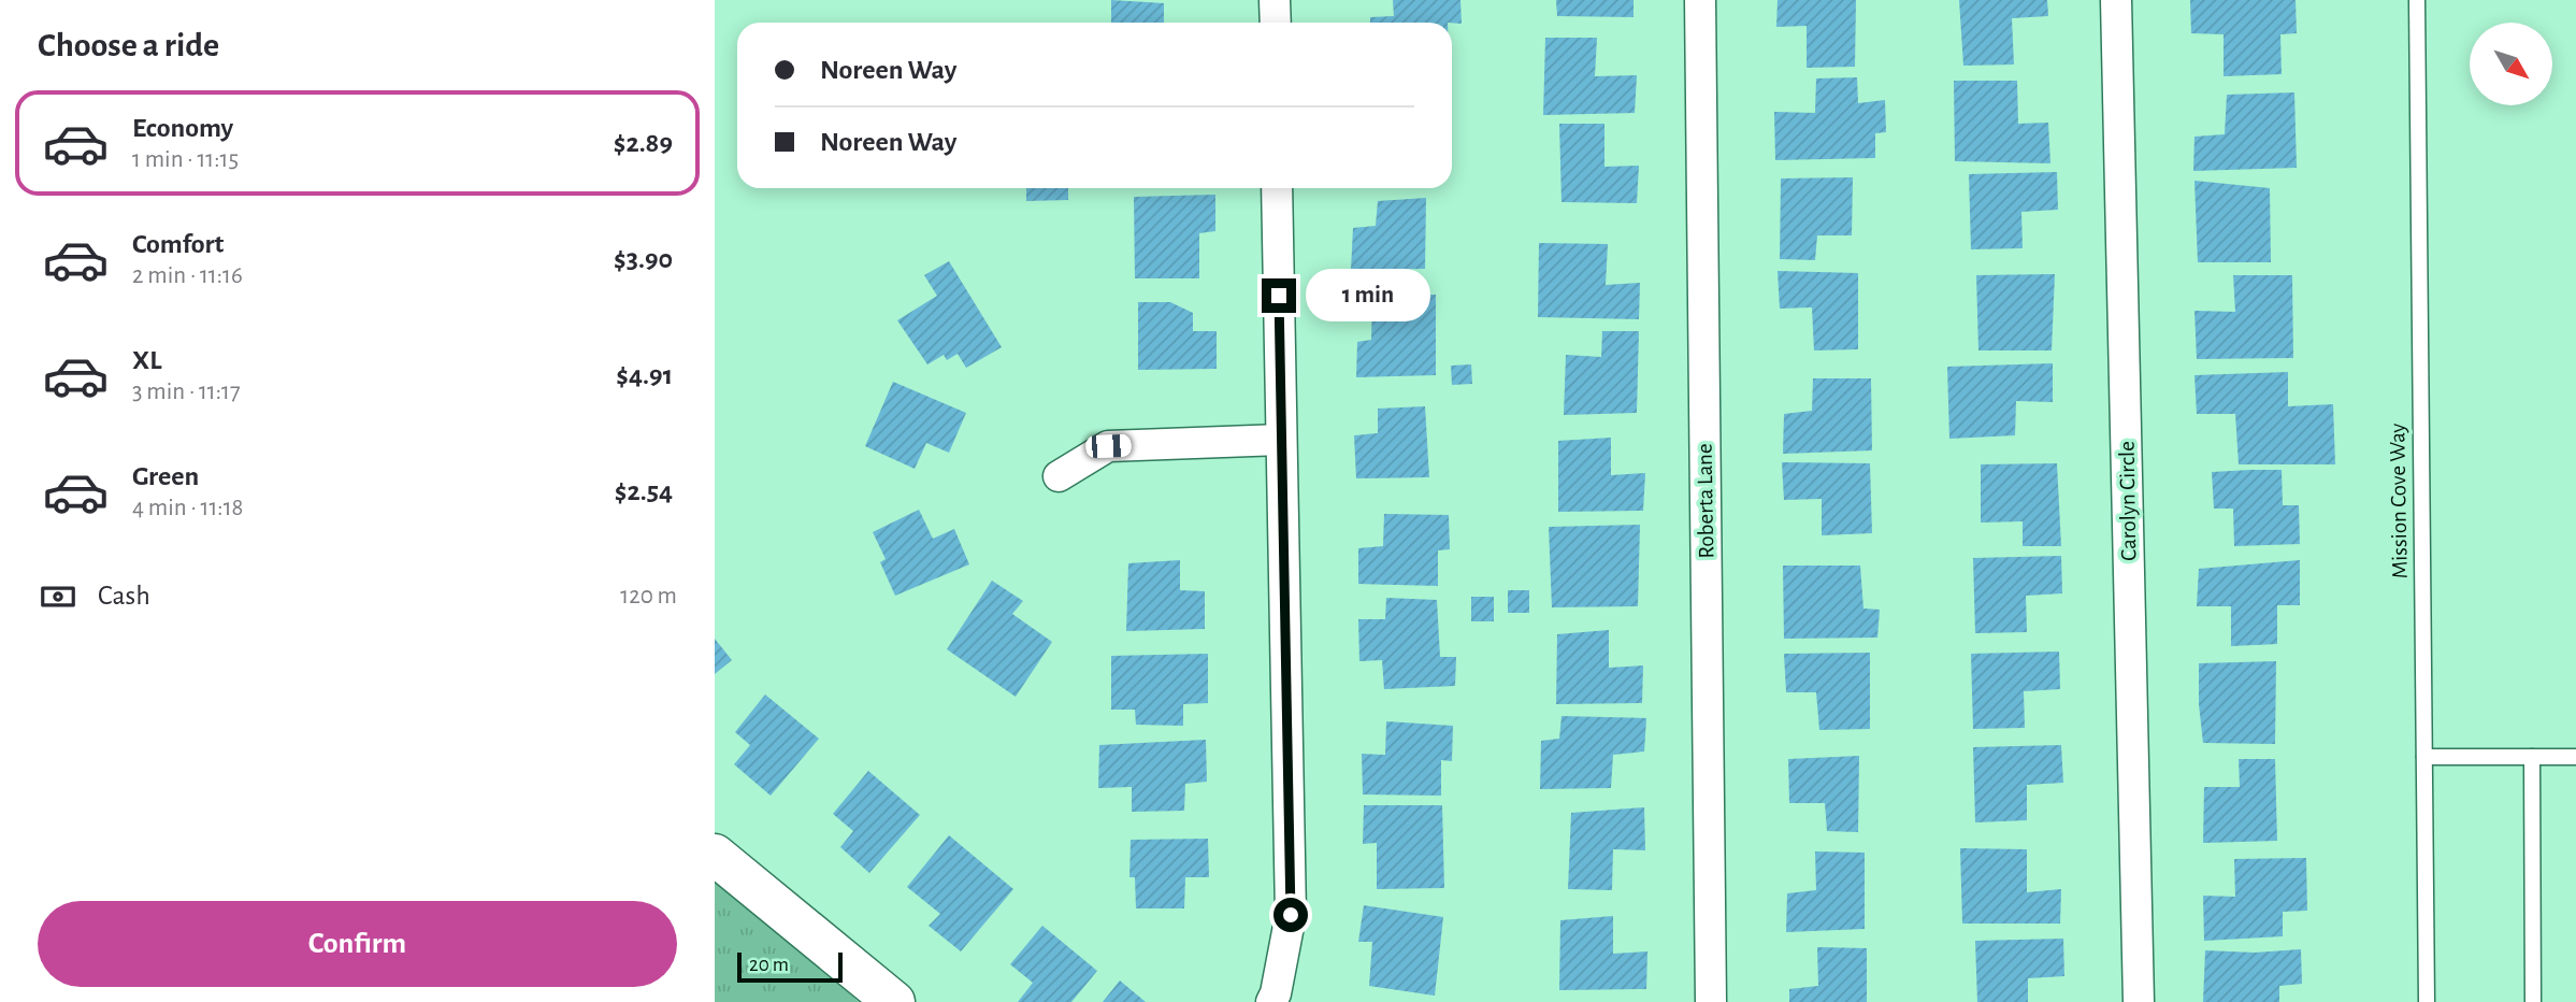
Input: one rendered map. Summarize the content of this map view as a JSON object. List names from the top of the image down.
{
  "streets": {
    "street": ["Roberta Lane", "Carolyn Circle"],
    "lane": ["Mission Cove Way"]
  },
  "scale_bar": "20 m",
  "north": "bottom right",
  "page": {
    "heading": "Choose a ride",
    "banner": ["Noreen Way", "Noreen Way"],
    "list": [
      {
        "name": "Economy",
        "note": "1 min · 11:15",
        "value": "$2.89"
      },
      {
        "name": "Comfort",
        "note": "2 min · 11:16",
        "value": "$3.90"
      },
      {
        "name": "XL",
        "note": "3 min · 11:17",
        "value": "$4.91"
      },
      {
        "name": "Green",
        "note": "4 min · 11:18",
        "value": "$2.54"
      }
    ],
    "bubble": "1 min",
    "pay": ["Cash", "120 m"],
    "buttons": "Confirm",
    "scale": "20 m"
  }
}
